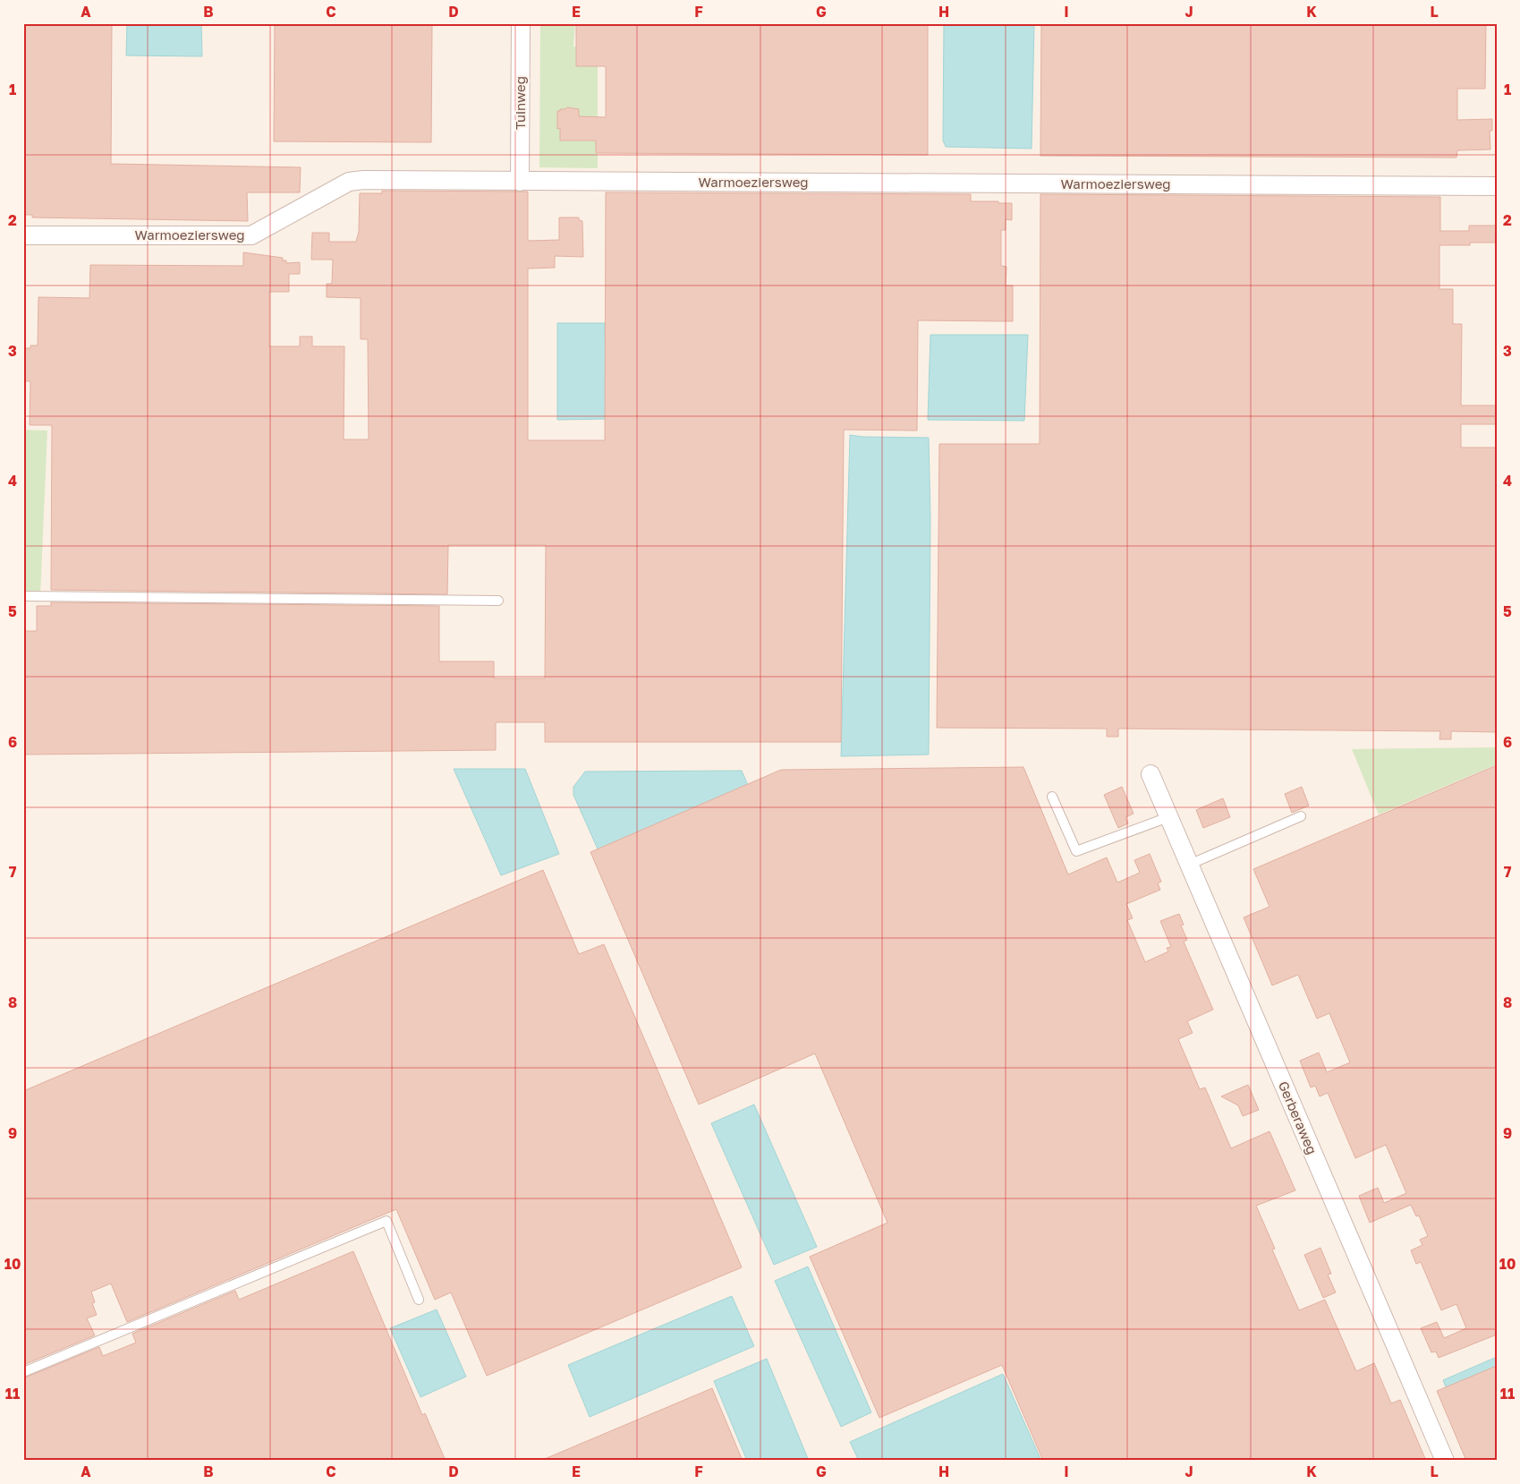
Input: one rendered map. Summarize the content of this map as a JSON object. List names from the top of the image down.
{
  "streets": {
    "street": ["Tuinweg", "Warmoeziersweg", "Gerberaweg"]
  },
  "crossings": [
    ["Tuinweg", "Warmoeziersweg"]
  ],
  "grid": {
    "columns": [
      "A",
      "B",
      "C",
      "D",
      "E",
      "F",
      "G",
      "H",
      "I",
      "J",
      "K",
      "L"
    ],
    "rows": [
      "1",
      "2",
      "3",
      "4",
      "5",
      "6",
      "7",
      "8",
      "9",
      "10",
      "11"
    ]
  }
}
